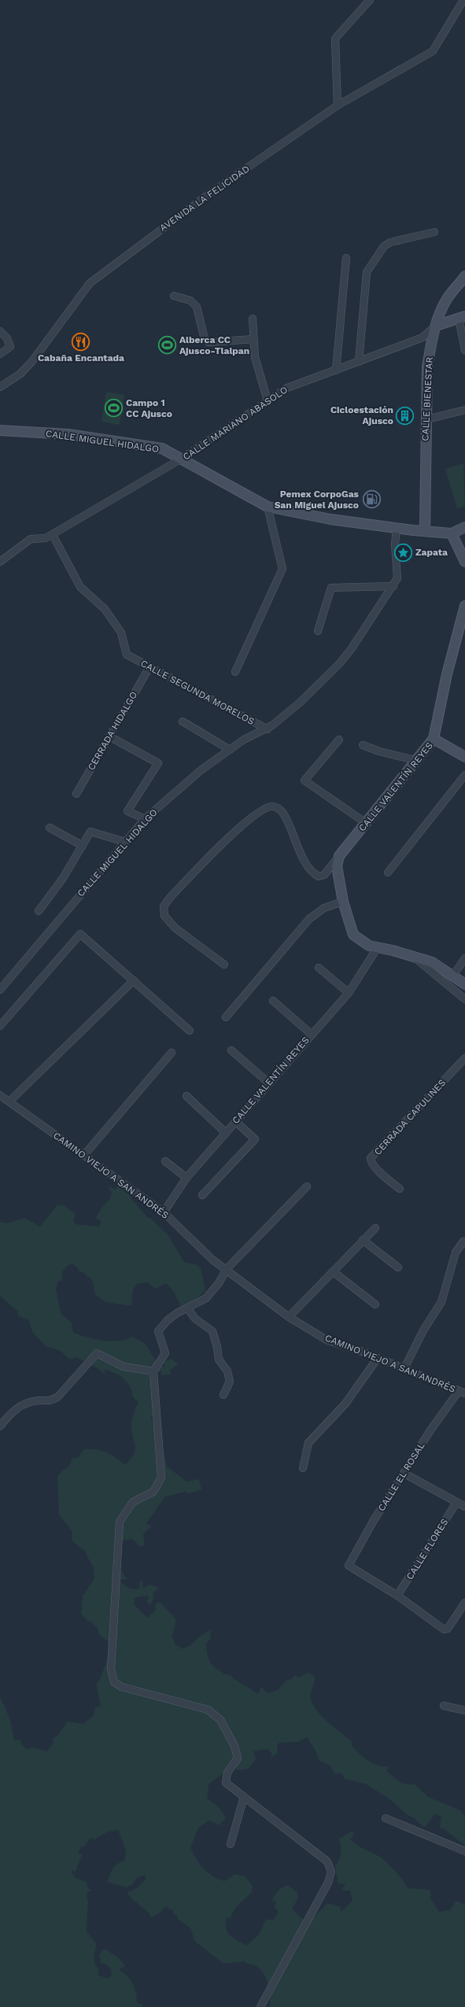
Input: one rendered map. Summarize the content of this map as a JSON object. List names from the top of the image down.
{
  "streets": {
    "street": [
      "AVENIDA LA FELICIDAD",
      "CALLE BIENESTAR",
      "CALLE MARIANO ABASOLO",
      "CALLE MIGUEL HIDALGO",
      "CALLE SEGUNDA MORELOS",
      "CERRADA HIDALGO",
      "CALLE VALENTÍN REYES",
      "CERRADA CAPULINES",
      "CAMINO VIEJO A SAN ANDRÉS",
      "CALLE EL ROSAL",
      "CALLE FLORES"
    ]
  },
  "crossings": [
    ["CALLE BIENESTAR", "CALLE MARIANO ABASOLO"],
    ["CALLE BIENESTAR", "CALLE MIGUEL HIDALGO"],
    ["CALLE MARIANO ABASOLO", "CALLE MIGUEL HIDALGO"],
    ["CALLE MARIANO ABASOLO", "CALLE SEGUNDA MORELOS"],
    ["CALLE MIGUEL HIDALGO", "CALLE SEGUNDA MORELOS"],
    ["CALLE SEGUNDA MORELOS", "CERRADA HIDALGO"],
    ["CALLE VALENTÍN REYES", "CAMINO VIEJO A SAN ANDRÉS"],
    ["CAMINO VIEJO A SAN ANDRÉS", "CALLE EL ROSAL"],
    ["CALLE EL ROSAL", "CALLE FLORES"]
  ],
  "places": {
    "restaurant": ["Cabaña Encantada"],
    "sports": ["Alberca CC Ajusco-Tlalpan", "Campo 1 CC Ajusco"],
    "building": ["Cicloestación Ajusco"],
    "fuel station": ["Pemex CorpoGas San Miguel Ajusco"],
    "place": ["Zapata"]
  }
}
